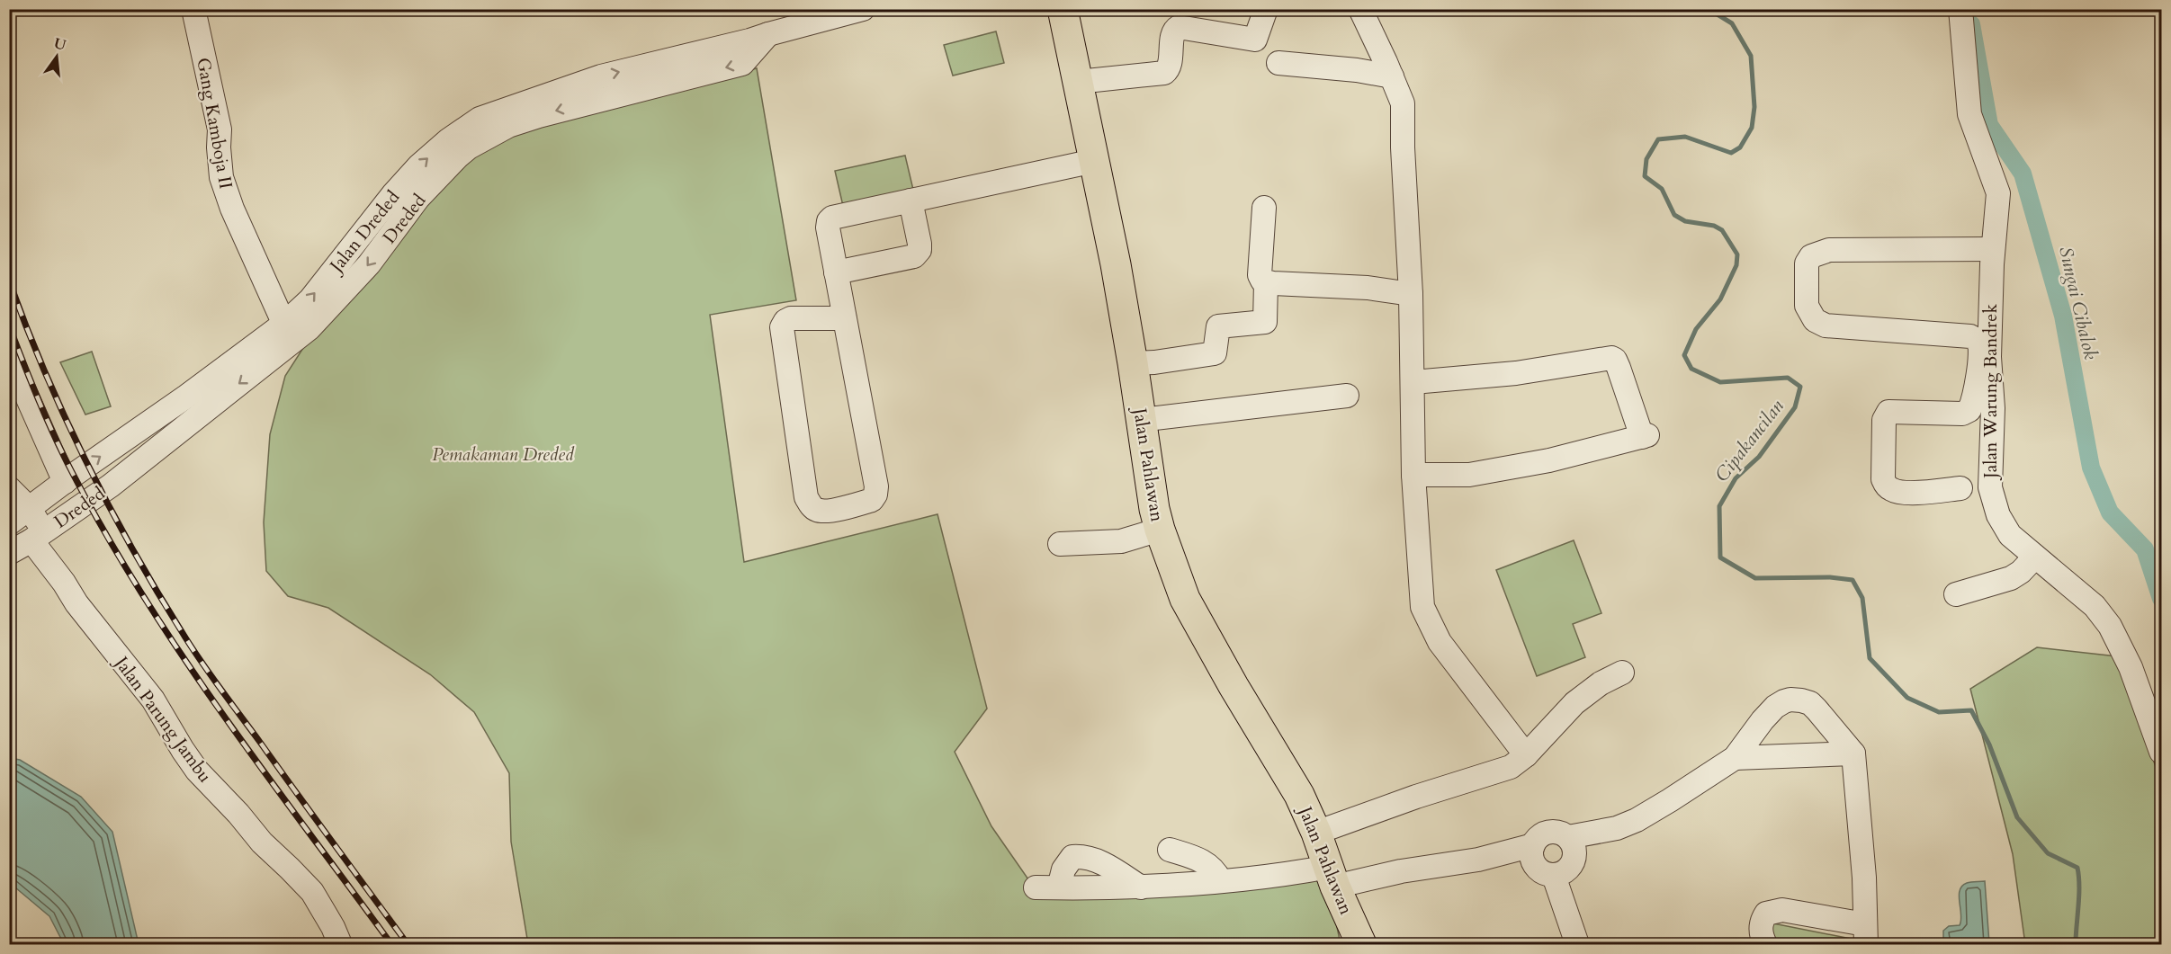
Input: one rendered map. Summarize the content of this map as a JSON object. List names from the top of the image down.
{
  "streets": {
    "main road": ["Jalan Pahlawan"],
    "street": [
      "Gang Kamboja II",
      "Dreded",
      "Jalan Dreded",
      "Jalan Warung Bandrek",
      "Jalan Parung Jambu"
    ]
  },
  "crossings": [
    ["Gang Kamboja II", "Dreded"],
    ["Gang Kamboja II", "Jalan Dreded"],
    ["Dreded", "Jalan Dreded"],
    ["Dreded", "Jalan Parung Jambu"],
    ["Jalan Dreded", "Jalan Parung Jambu"]
  ],
  "one_way": ["Dreded"],
  "water": ["Sungai Cibalok", "Cipakancilan"],
  "parks": ["Pemakaman Dreded"],
  "north": "top"
}
